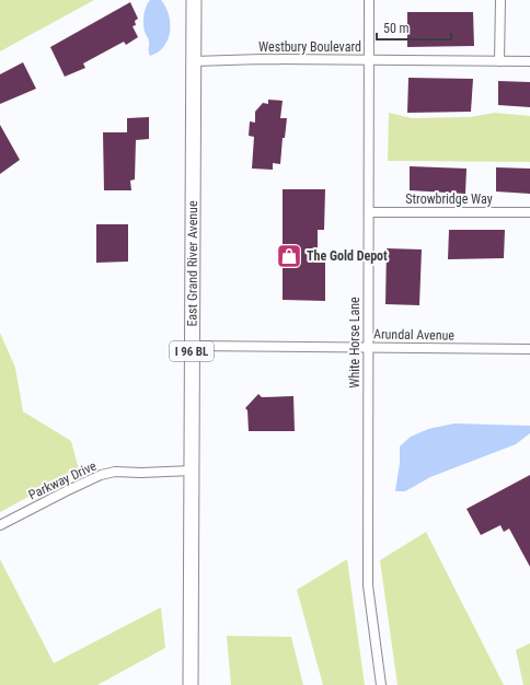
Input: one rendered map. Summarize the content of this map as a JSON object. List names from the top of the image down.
{
  "streets": {
    "main road": ["East Grand River Avenue", "I 96 BL"],
    "street": [
      "Westbury Boulevard",
      "Strowbridge Way",
      "Arundal Avenue",
      "White Horse Lane",
      "Parkway Drive"
    ]
  },
  "crossings": [
    ["Westbury Boulevard", "East Grand River Avenue"],
    ["Westbury Boulevard", "White Horse Lane"],
    ["Strowbridge Way", "White Horse Lane"],
    ["East Grand River Avenue", "Arundal Avenue"],
    ["East Grand River Avenue", "Parkway Drive"],
    ["Arundal Avenue", "White Horse Lane"]
  ],
  "places": {
    "shop": ["The Gold Depot"]
  },
  "scale_bar": "50 m"
}
